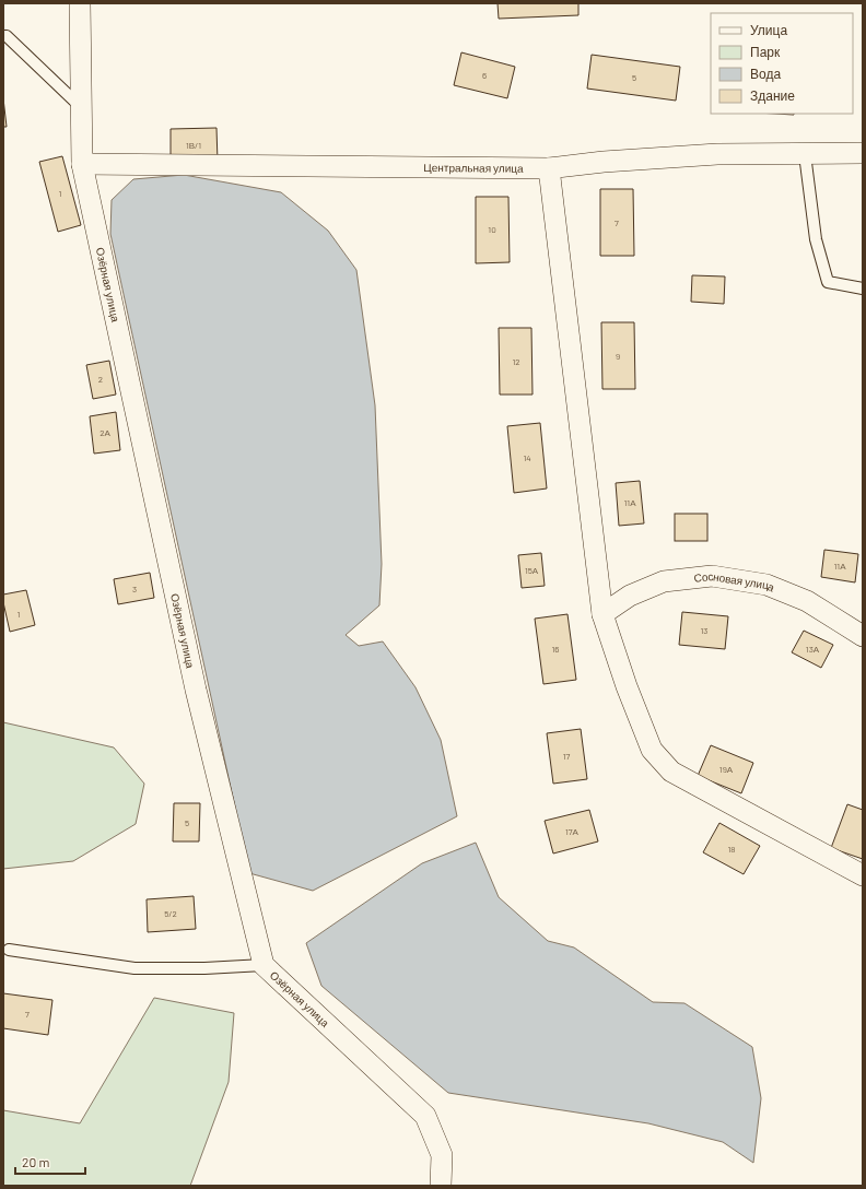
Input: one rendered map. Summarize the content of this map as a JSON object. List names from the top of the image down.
{
  "streets": {
    "street": ["Центральная улица", "Озёрная улица", "Сосновая улица"]
  },
  "crossings": [
    ["Центральная улица", "Озёрная улица"]
  ],
  "house_numbers": [
    "6",
    "5",
    "1В/1",
    "1",
    "7",
    "10",
    "9",
    "12",
    "2",
    "2А",
    "14",
    "11А",
    "11А",
    "15А",
    "3",
    "1",
    "13",
    "16",
    "13А",
    "17",
    "19А",
    "5",
    "17А",
    "18",
    "5/2",
    "7"
  ],
  "legend": [
    "Улица",
    "Парк",
    "Вода",
    "Здание"
  ],
  "scale_bar": "20 m"
}
